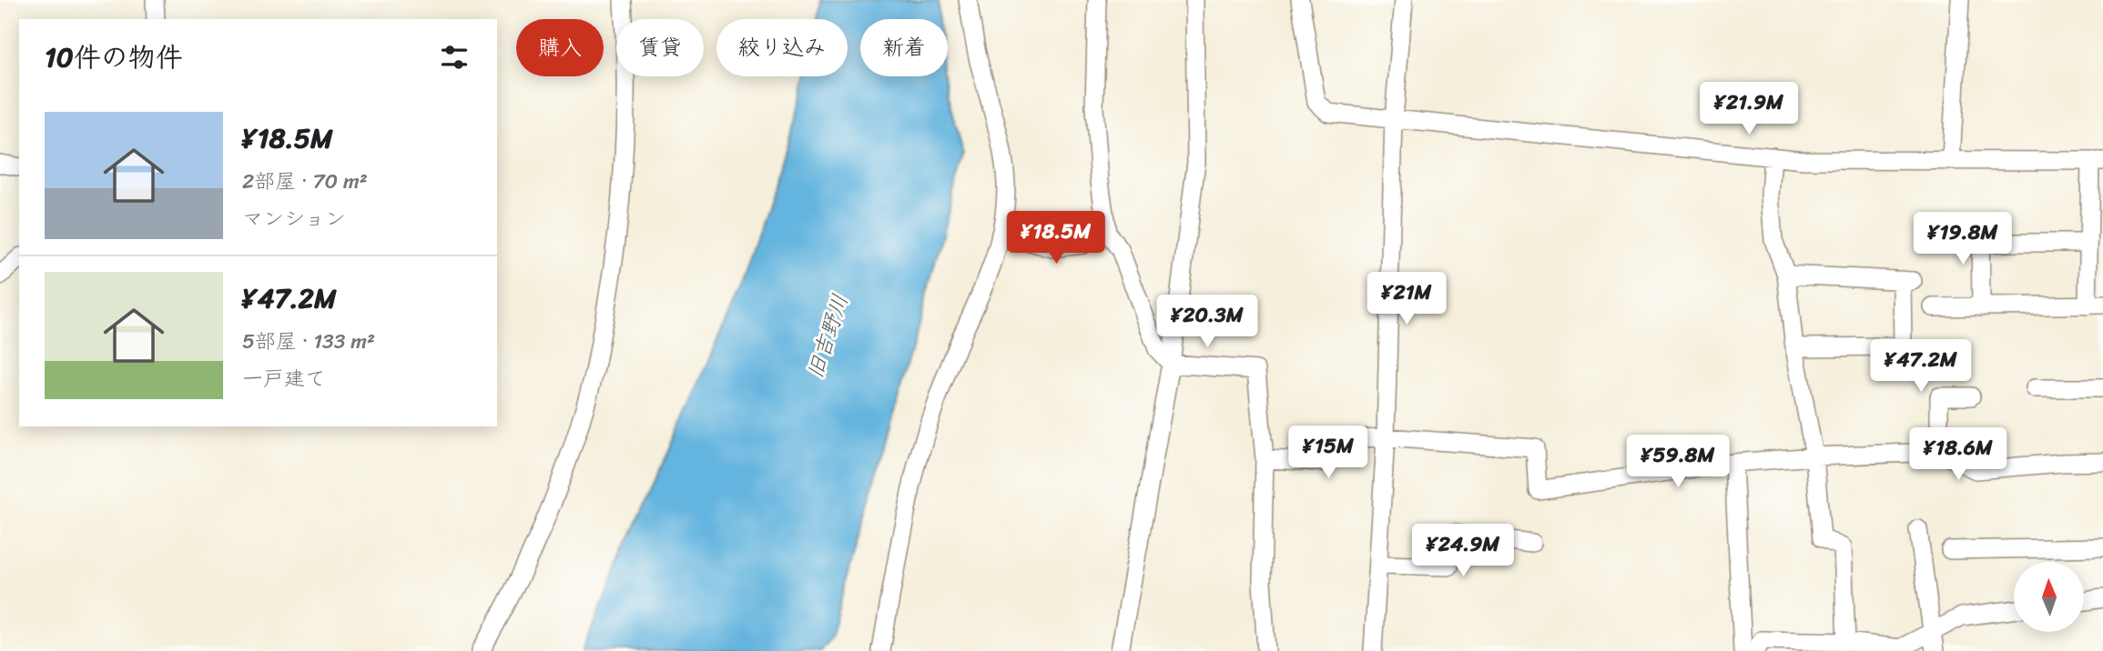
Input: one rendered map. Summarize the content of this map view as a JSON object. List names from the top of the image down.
{
  "water": ["旧吉野川"],
  "north": "top",
  "page": {
    "chip": [
      "購入",
      "賃貸",
      "絞り込み",
      "新着"
    ],
    "heading": "10件の物件",
    "price": [
      "¥21.9M",
      "¥18.5M",
      "¥19.8M",
      "¥21M",
      "¥20.3M",
      "¥47.2M",
      "¥15M",
      "¥18.6M",
      "¥59.8M",
      "¥24.9M"
    ],
    "list": [
      {
        "name": "¥18.5M",
        "note": "2部屋 · 70 m² · マンション"
      },
      {
        "name": "¥47.2M",
        "note": "5部屋 · 133 m² · 一戸建て"
      }
    ]
  }
}
